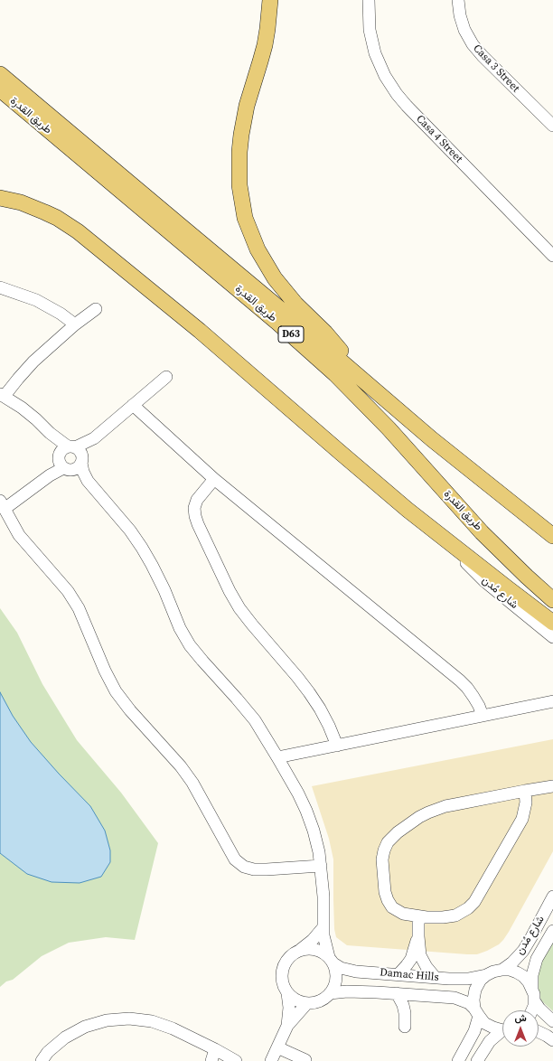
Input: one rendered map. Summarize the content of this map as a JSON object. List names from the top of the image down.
{
  "streets": {
    "main road": ["طريق القدرة", "D63"],
    "street": [
      "Casa 3 Street",
      "Casa 4 Street",
      "شارع مُدن",
      "Damac Hills"
    ]
  },
  "crossings": [
    ["شارع مُدن", "Damac Hills"]
  ],
  "north": "top"
}
